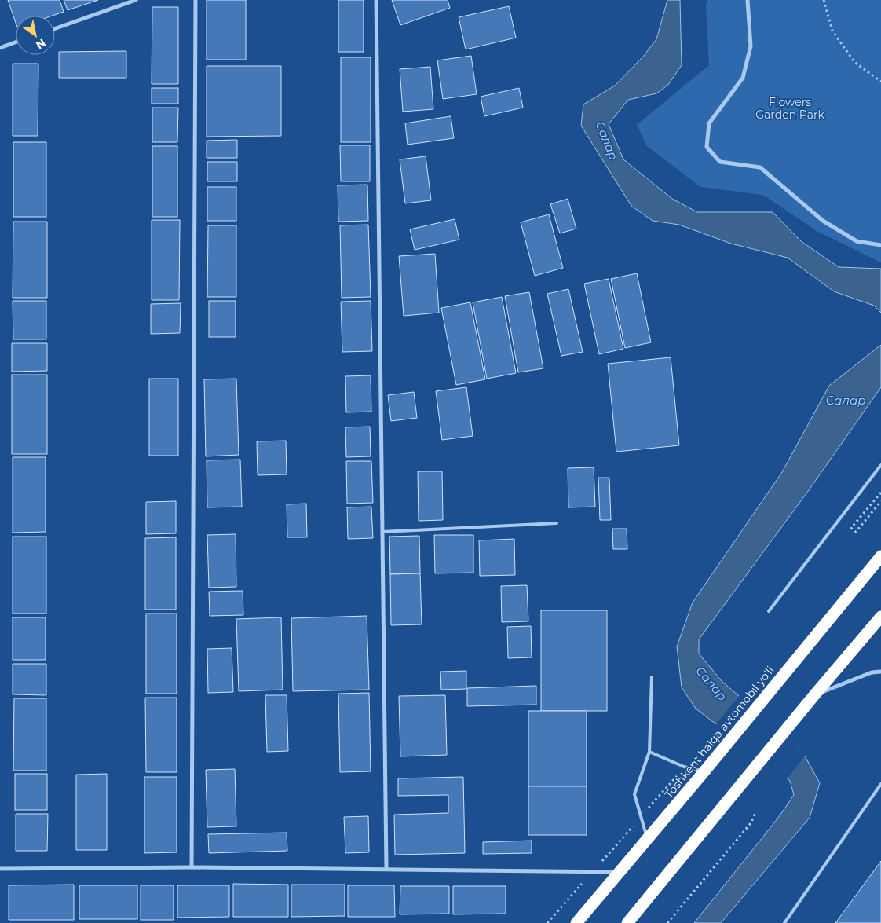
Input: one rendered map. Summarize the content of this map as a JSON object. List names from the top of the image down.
{
  "streets": {
    "highway": ["Toshkent halqa avtomobil yo'li"]
  },
  "water": ["Салар"],
  "parks": ["Flowers Garden Park"],
  "north": "bottom right"
}
